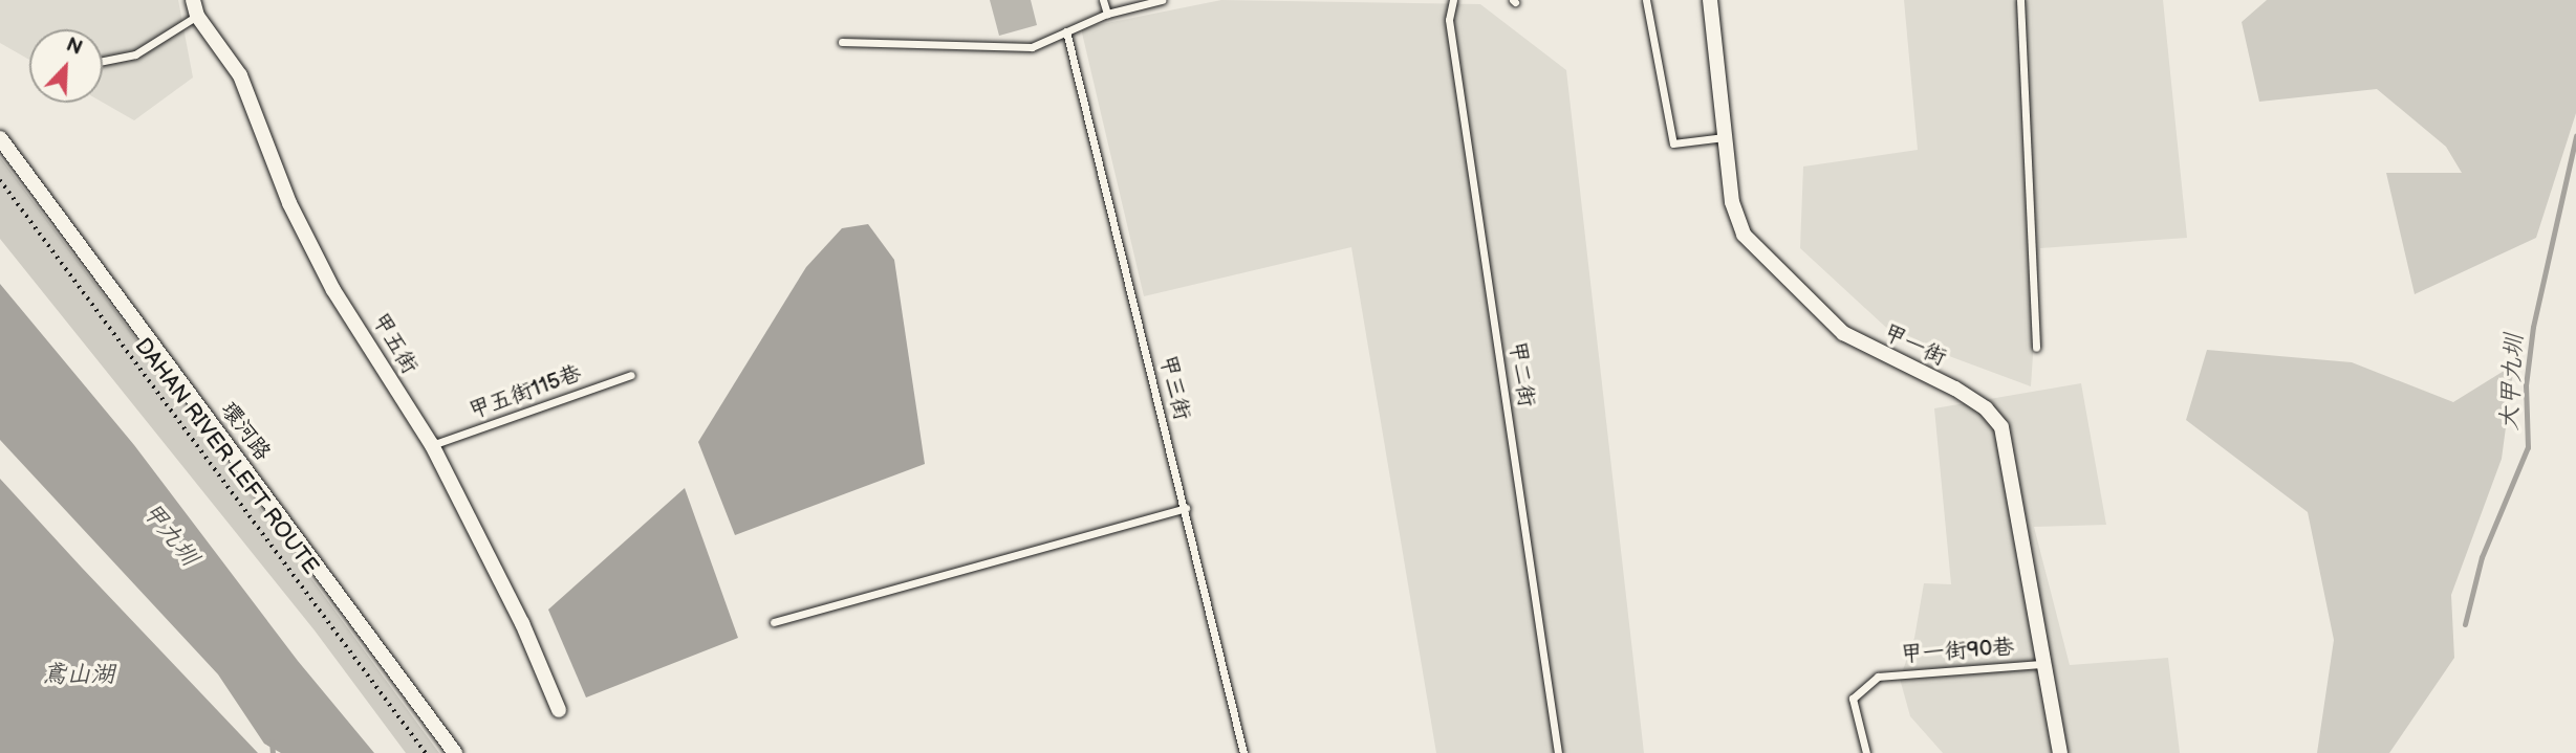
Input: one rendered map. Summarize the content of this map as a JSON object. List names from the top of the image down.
{
  "streets": {
    "street": ["甲五街", "甲一街", "環河路"],
    "lane": [
      "甲二街",
      "甲三街",
      "甲五街115巷",
      "甲一街90巷"
    ],
    "path": ["DAHAN RIVER LEFT ROUTE"]
  },
  "crossings": [
    ["甲五街", "甲五街115巷"],
    ["甲一街", "甲一街90巷"]
  ],
  "water": ["大甲九圳", "甲九圳", "鳶山湖"],
  "north": "top right"
}
